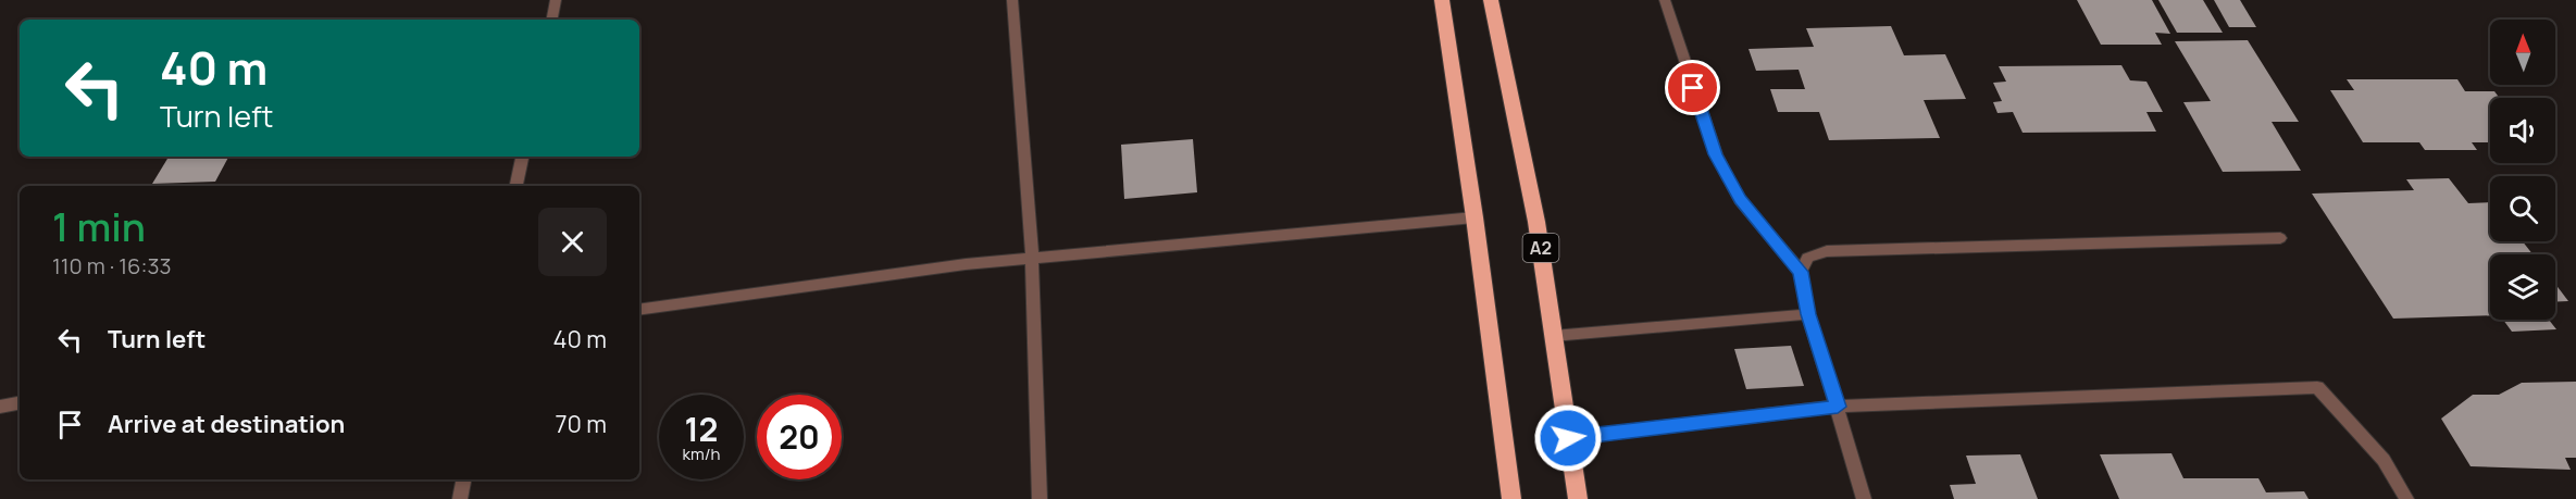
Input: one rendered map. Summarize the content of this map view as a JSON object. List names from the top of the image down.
{
  "streets": {
    "highway": ["A2"]
  },
  "north": "top",
  "page": {
    "turn": ["40 m", "Turn left"],
    "heading": ["1 min", "110 m · 16:33"],
    "list": [
      {
        "name": "Turn left",
        "value": "40 m"
      },
      {
        "name": "Arrive at destination",
        "value": "70 m"
      }
    ],
    "speed": "12 km/h",
    "limit": "20"
  }
}
